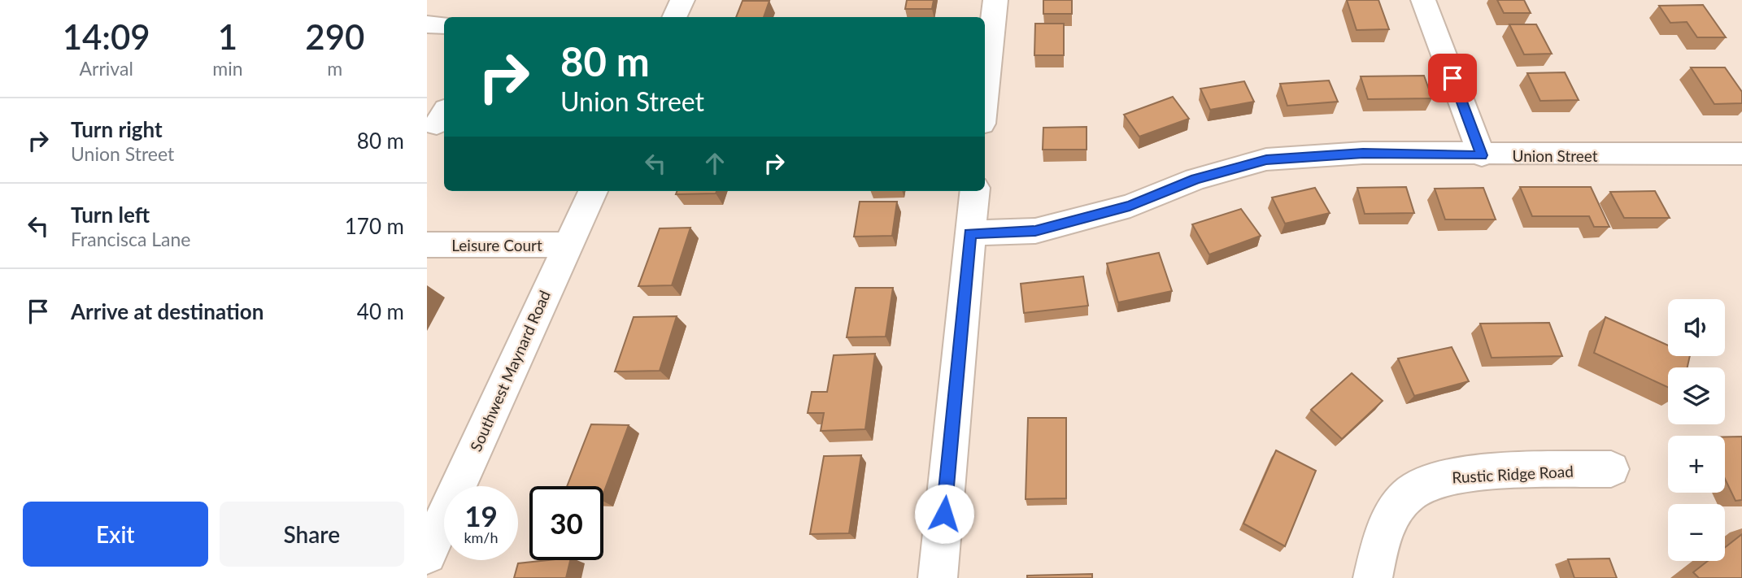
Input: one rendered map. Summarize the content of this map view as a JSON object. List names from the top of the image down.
{
  "streets": {
    "street": [
      "Union Street",
      "Leisure Court",
      "Southwest Maynard Road",
      "Rustic Ridge Road"
    ]
  },
  "crossings": [
    ["Leisure Court", "Southwest Maynard Road"]
  ],
  "page": {
    "eta": [
      "14:09",
      "Arrival",
      "1",
      "min",
      "290",
      "m"
    ],
    "turn": ["80 m", "Union Street"],
    "list": [
      {
        "name": "Turn right",
        "note": "Union Street",
        "value": "80 m"
      },
      {
        "name": "Turn left",
        "note": "Francisca Lane",
        "value": "170 m"
      },
      {
        "name": "Arrive at destination",
        "value": "40 m"
      }
    ],
    "map_buttons": ["+", "−"],
    "speed": "19 km/h",
    "limit": "30",
    "buttons": ["Exit", "Share"]
  }
}
